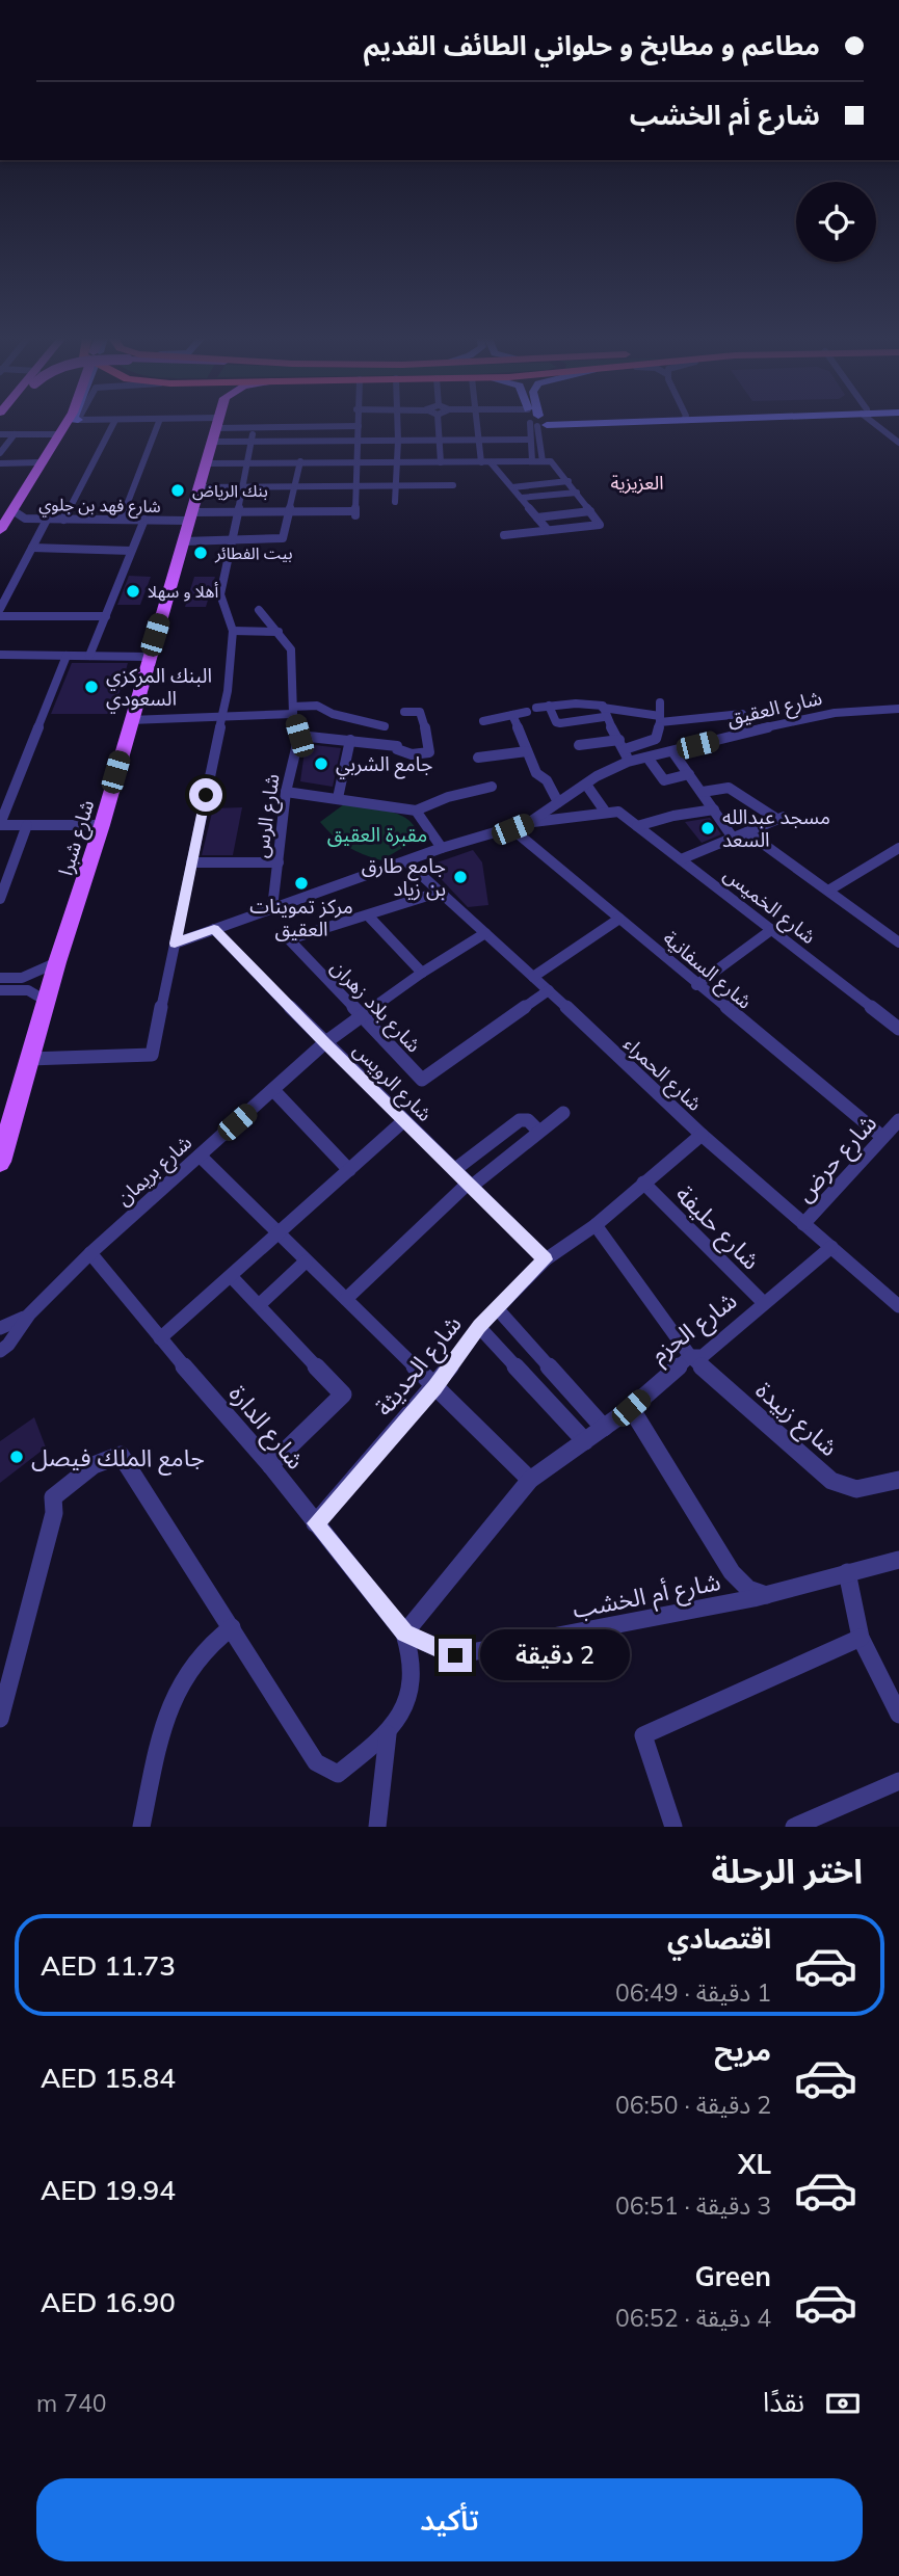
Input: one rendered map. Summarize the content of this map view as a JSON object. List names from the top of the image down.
{
  "streets": {
    "main road": ["شارع شبرا"],
    "street": [
      "شارع فهد بن جلوي",
      "شارع العقيق",
      "شارع الرس",
      "شارع الخميس",
      "شارع السفانية",
      "شارع بلاد زهران",
      "شارع الحمراء",
      "شارع الرويس",
      "شارع حرض",
      "شارع بريمان",
      "شارع حليفة",
      "شارع الحزم",
      "شارع الحديثة",
      "شارع زبيدة",
      "شارع الدارة",
      "شارع أم الخشب"
    ]
  },
  "crossings": [
    ["شارع فهد بن جلوي", "شارع شبرا"],
    ["شارع العقيق", "شارع الرس"],
    ["شارع العقيق", "شارع الخميس"],
    ["شارع العقيق", "شارع السفانية"],
    ["شارع العقيق", "شارع الحمراء"],
    ["شارع العقيق", "شارع الرويس"],
    ["شارع السفانية", "شارع حرض"],
    ["شارع بلاد زهران", "شارع الحمراء"],
    ["شارع بلاد زهران", "شارع بريمان"],
    ["شارع الحمراء", "شارع حرض"],
    ["شارع الحمراء", "شارع بريمان"],
    ["شارع الحمراء", "شارع الحزم"],
    ["شارع الحمراء", "شارع الحديثة"],
    ["شارع الرويس", "شارع بريمان"],
    ["شارع الرويس", "شارع الحديثة"],
    ["شارع بريمان", "شارع الدارة"],
    ["شارع حليفة", "شارع الحزم"],
    ["شارع حليفة", "شارع الحديثة"],
    ["شارع الحزم", "شارع زبيدة"],
    ["شارع الحزم", "شارع الدارة"],
    ["شارع الحزم", "شارع أم الخشب"],
    ["شارع الحديثة", "شارع زبيدة"],
    ["شارع الحديثة", "شارع الدارة"],
    ["شارع الدارة", "شارع أم الخشب"]
  ],
  "districts": ["العزيزية"],
  "parks": ["مقبرة العقيق"],
  "places": [
    "بنك الرياض",
    "بيت الفطائر",
    "أهلا و سهلا",
    "البنك المركزي السعودي",
    "جامع الشربي",
    "مسجد عبدالله السعد",
    "جامع طارق بن زياد",
    "مركز تموينات العقيق",
    "جامع الملك فيصل"
  ],
  "page": {
    "banner": ["مطاعم و مطابخ و حلواني الطائف القديم", "شارع أم الخشب"],
    "bubble": "2 دقيقة",
    "heading": "اختر الرحلة",
    "list": [
      {
        "name": "اقتصادي",
        "note": "1 دقيقة · 06:49",
        "value": "AED 11.73"
      },
      {
        "name": "مريح",
        "note": "2 دقيقة · 06:50",
        "value": "AED 15.84"
      },
      {
        "name": "XL",
        "note": "3 دقيقة · 06:51",
        "value": "AED 19.94"
      },
      {
        "name": "Green",
        "note": "4 دقيقة · 06:52",
        "value": "AED 16.90"
      }
    ],
    "pay": ["نقدًا", "740 m"],
    "buttons": "تأكيد"
  }
}
